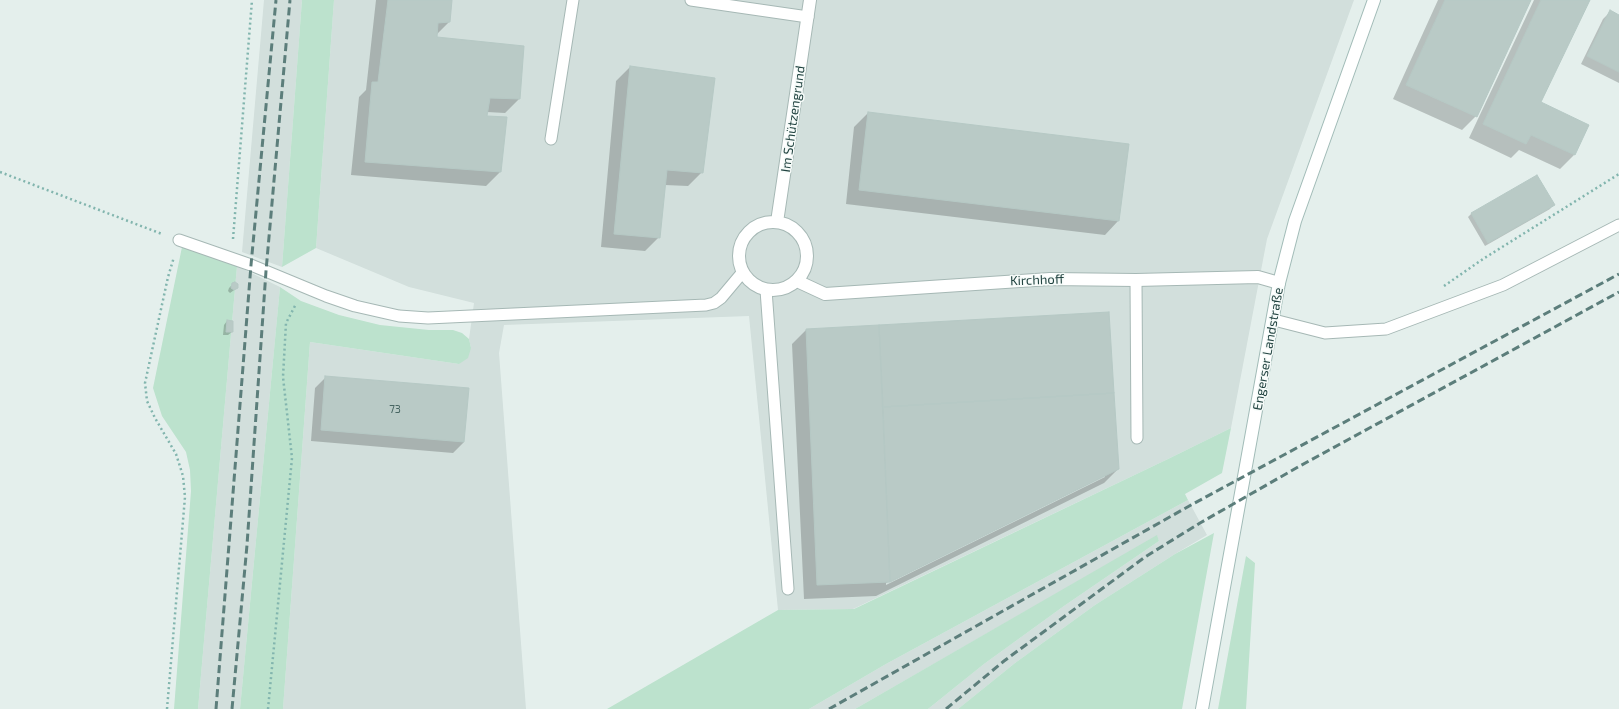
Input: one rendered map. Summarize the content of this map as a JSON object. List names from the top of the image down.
{
  "streets": {
    "street": ["Im Schützengrund", "Kirchhoff", "Engerser Landstraße"]
  },
  "crossings": [
    ["Im Schützengrund", "Kirchhoff"],
    ["Kirchhoff", "Engerser Landstraße"]
  ],
  "house_numbers": ["73"]
}
